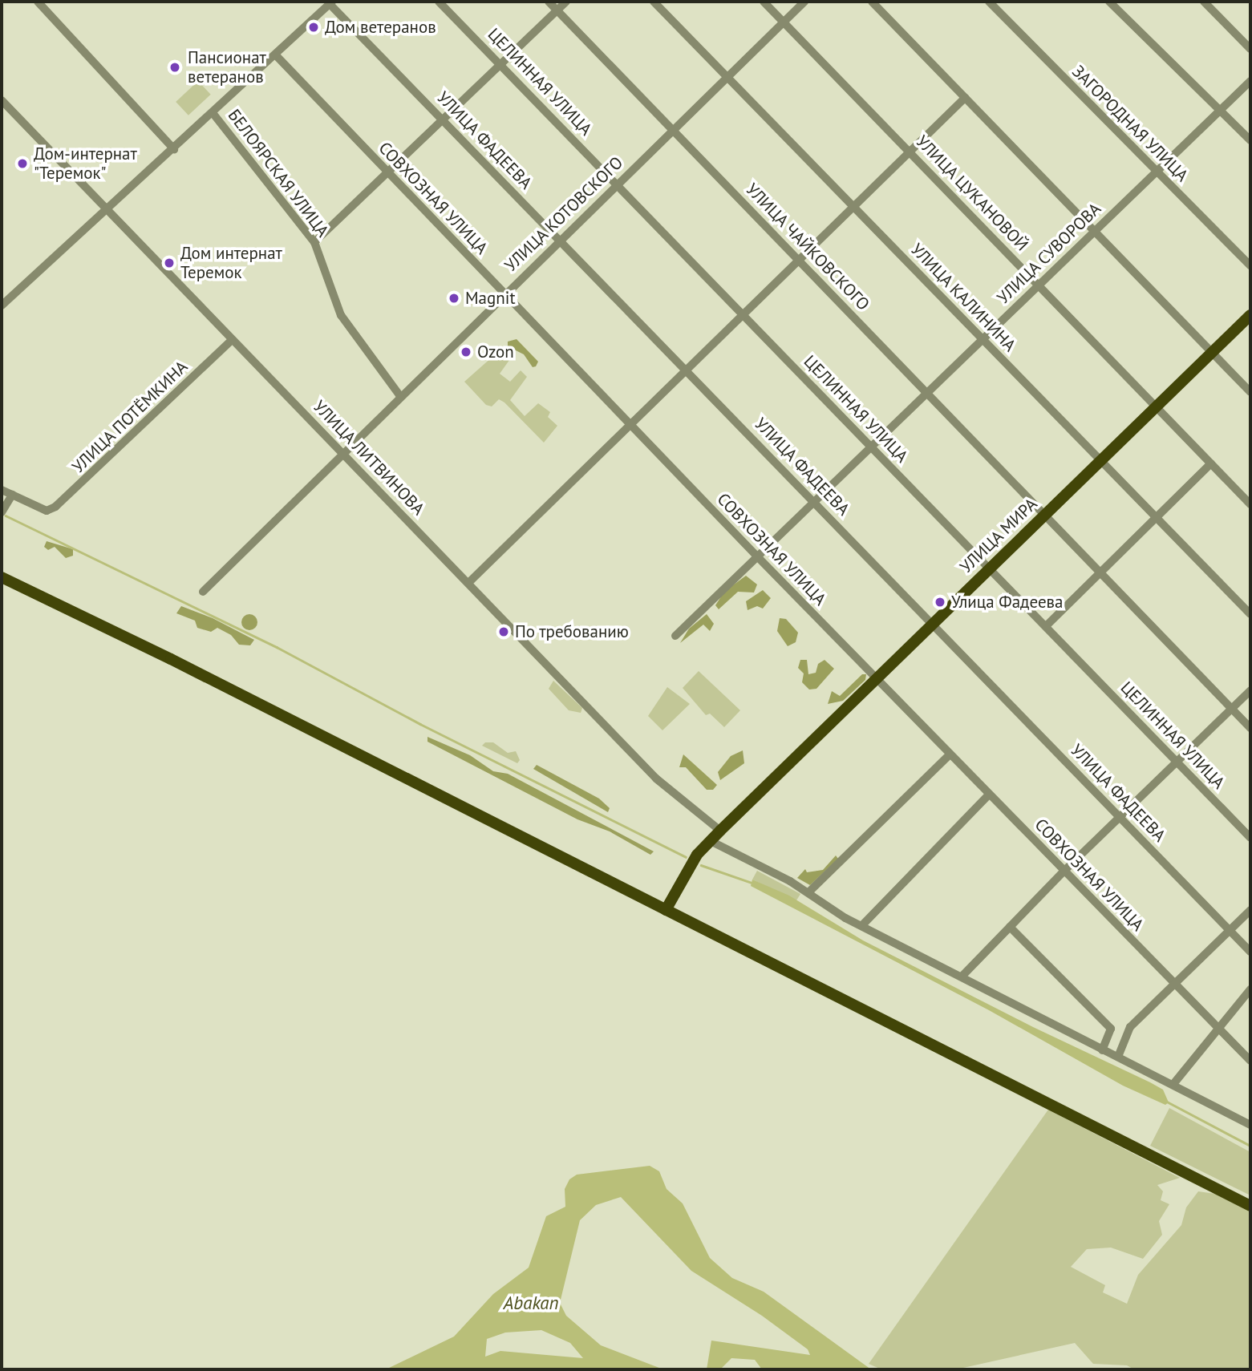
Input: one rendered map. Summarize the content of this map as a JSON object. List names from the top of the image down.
{
  "streets": {
    "main road": ["УЛИЦА МИРА"],
    "street": [
      "ЦЕЛИННАЯ УЛИЦА",
      "ЗАГОРОДНАЯ УЛИЦА",
      "УЛИЦА ФАДЕЕВА",
      "БЕЛОЯРСКАЯ УЛИЦА",
      "УЛИЦА ЦУКАНОВОЙ",
      "СОВХОЗНАЯ УЛИЦА",
      "УЛИЦА КОТОВСКОГО",
      "УЛИЦА ЧАЙКОВСКОГО",
      "УЛИЦА СУВОРОВА",
      "УЛИЦА КАЛИНИНА",
      "УЛИЦА ПОТЁМКИНА",
      "УЛИЦА ЛИТВИНОВА"
    ]
  },
  "crossings": [
    ["ЦЕЛИННАЯ УЛИЦА", "УЛИЦА КОТОВСКОГО"],
    ["ЦЕЛИННАЯ УЛИЦА", "УЛИЦА СУВОРОВА"],
    ["ЦЕЛИННАЯ УЛИЦА", "УЛИЦА МИРА"],
    ["ЗАГОРОДНАЯ УЛИЦА", "УЛИЦА СУВОРОВА"],
    ["УЛИЦА ФАДЕЕВА", "БЕЛОЯРСКАЯ УЛИЦА"],
    ["УЛИЦА ФАДЕЕВА", "УЛИЦА КОТОВСКОГО"],
    ["УЛИЦА ФАДЕЕВА", "УЛИЦА СУВОРОВА"],
    ["УЛИЦА ФАДЕЕВА", "УЛИЦА МИРА"],
    ["БЕЛОЯРСКАЯ УЛИЦА", "СОВХОЗНАЯ УЛИЦА"],
    ["БЕЛОЯРСКАЯ УЛИЦА", "УЛИЦА КОТОВСКОГО"],
    ["БЕЛОЯРСКАЯ УЛИЦА", "УЛИЦА ЛИТВИНОВА"],
    ["УЛИЦА ЦУКАНОВОЙ", "УЛИЦА КОТОВСКОГО"],
    ["УЛИЦА ЦУКАНОВОЙ", "УЛИЦА СУВОРОВА"],
    ["УЛИЦА ЦУКАНОВОЙ", "УЛИЦА МИРА"],
    ["СОВХОЗНАЯ УЛИЦА", "УЛИЦА КОТОВСКОГО"],
    ["СОВХОЗНАЯ УЛИЦА", "УЛИЦА СУВОРОВА"],
    ["СОВХОЗНАЯ УЛИЦА", "УЛИЦА МИРА"],
    ["УЛИЦА КОТОВСКОГО", "УЛИЦА ЧАЙКОВСКОГО"],
    ["УЛИЦА КОТОВСКОГО", "УЛИЦА КАЛИНИНА"],
    ["УЛИЦА КОТОВСКОГО", "УЛИЦА ЛИТВИНОВА"],
    ["УЛИЦА ЧАЙКОВСКОГО", "УЛИЦА СУВОРОВА"],
    ["УЛИЦА ЧАЙКОВСКОГО", "УЛИЦА МИРА"],
    ["УЛИЦА СУВОРОВА", "УЛИЦА КАЛИНИНА"],
    ["УЛИЦА КАЛИНИНА", "УЛИЦА МИРА"],
    ["УЛИЦА ПОТЁМКИНА", "УЛИЦА ЛИТВИНОВА"],
    ["УЛИЦА ЛИТВИНОВА", "УЛИЦА МИРА"]
  ],
  "water": ["Abakan"],
  "places": [
    "Дом ветеранов",
    "Пансионат ветеранов",
    "Дом-интернат \"Теремок\"",
    "Дом интернат Теремок",
    "Magnit",
    "Ozon",
    "Улица Фадеева",
    "По требованию"
  ]
}
